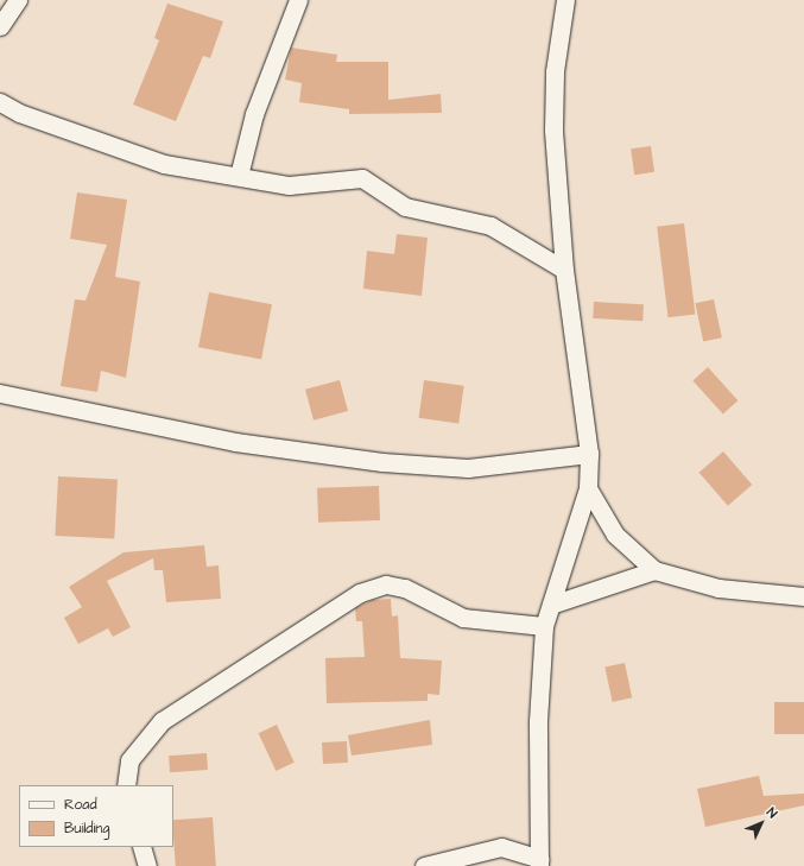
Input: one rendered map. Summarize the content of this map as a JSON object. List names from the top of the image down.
{
  "legend": ["Road", "Building"],
  "north": "top right"
}
